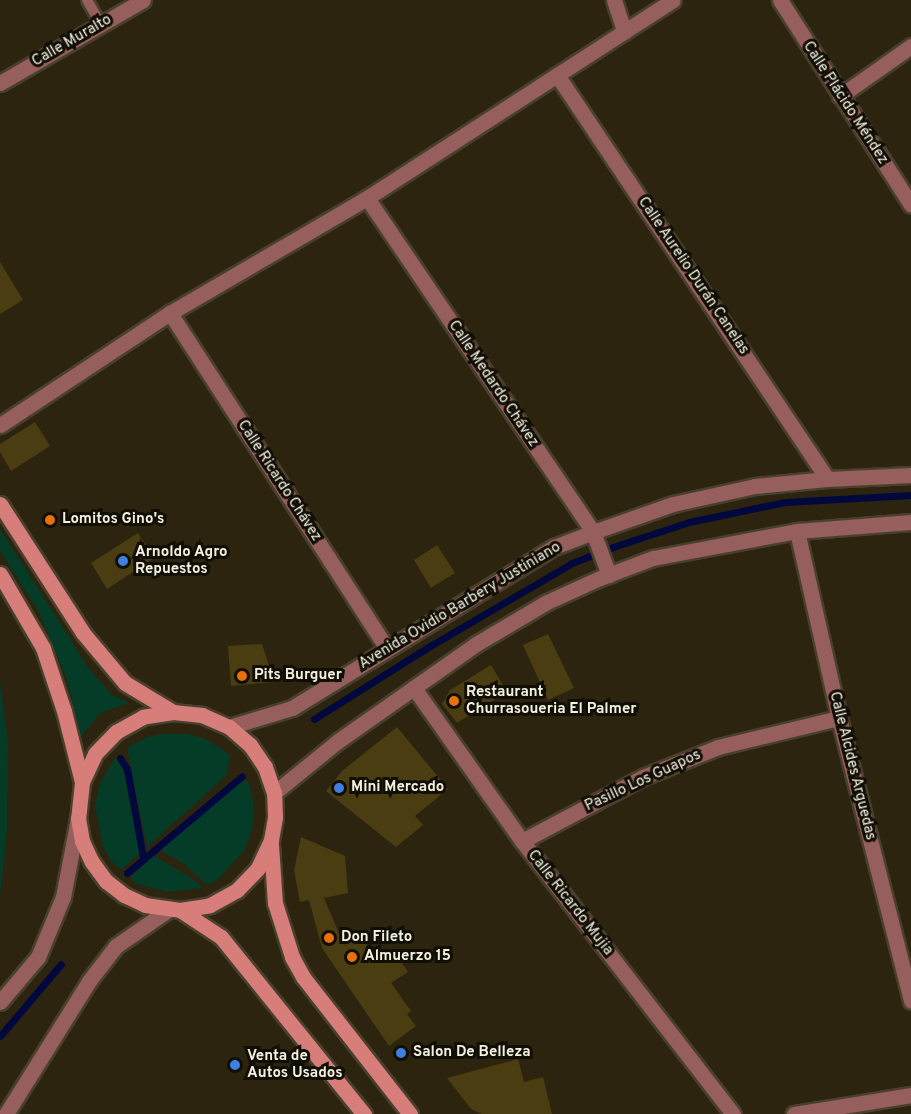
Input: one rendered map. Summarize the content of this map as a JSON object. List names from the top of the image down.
{
  "streets": {
    "street": [
      "Calle Muralto",
      "Calle Plácido Méndez",
      "Calle Aurelio Durán Canelas",
      "Calle Medardo Chávez",
      "Calle Ricardo Chávez",
      "Avenida Ovidio Barbery Justiniano",
      "Calle Alcides Arguedas",
      "Pasillo Los Guapos",
      "Calle Ricardo Mujia"
    ]
  },
  "crossings": [
    ["Calle Aurelio Durán Canelas", "Avenida Ovidio Barbery Justiniano"],
    ["Calle Medardo Chávez", "Avenida Ovidio Barbery Justiniano"],
    ["Calle Ricardo Chávez", "Avenida Ovidio Barbery Justiniano"],
    ["Calle Alcides Arguedas", "Pasillo Los Guapos"],
    ["Pasillo Los Guapos", "Calle Ricardo Mujia"]
  ],
  "places": [
    "Lomitos Gino's",
    "Arnoldo Agro Repuestos",
    "Pits Burguer",
    "Restaurant Churrasoueria El Palmer",
    "Mini Mercado",
    "Don Fileto",
    "Almuerzo 15",
    "Salon De Belleza",
    "Venta de Autos Usados"
  ]
}
